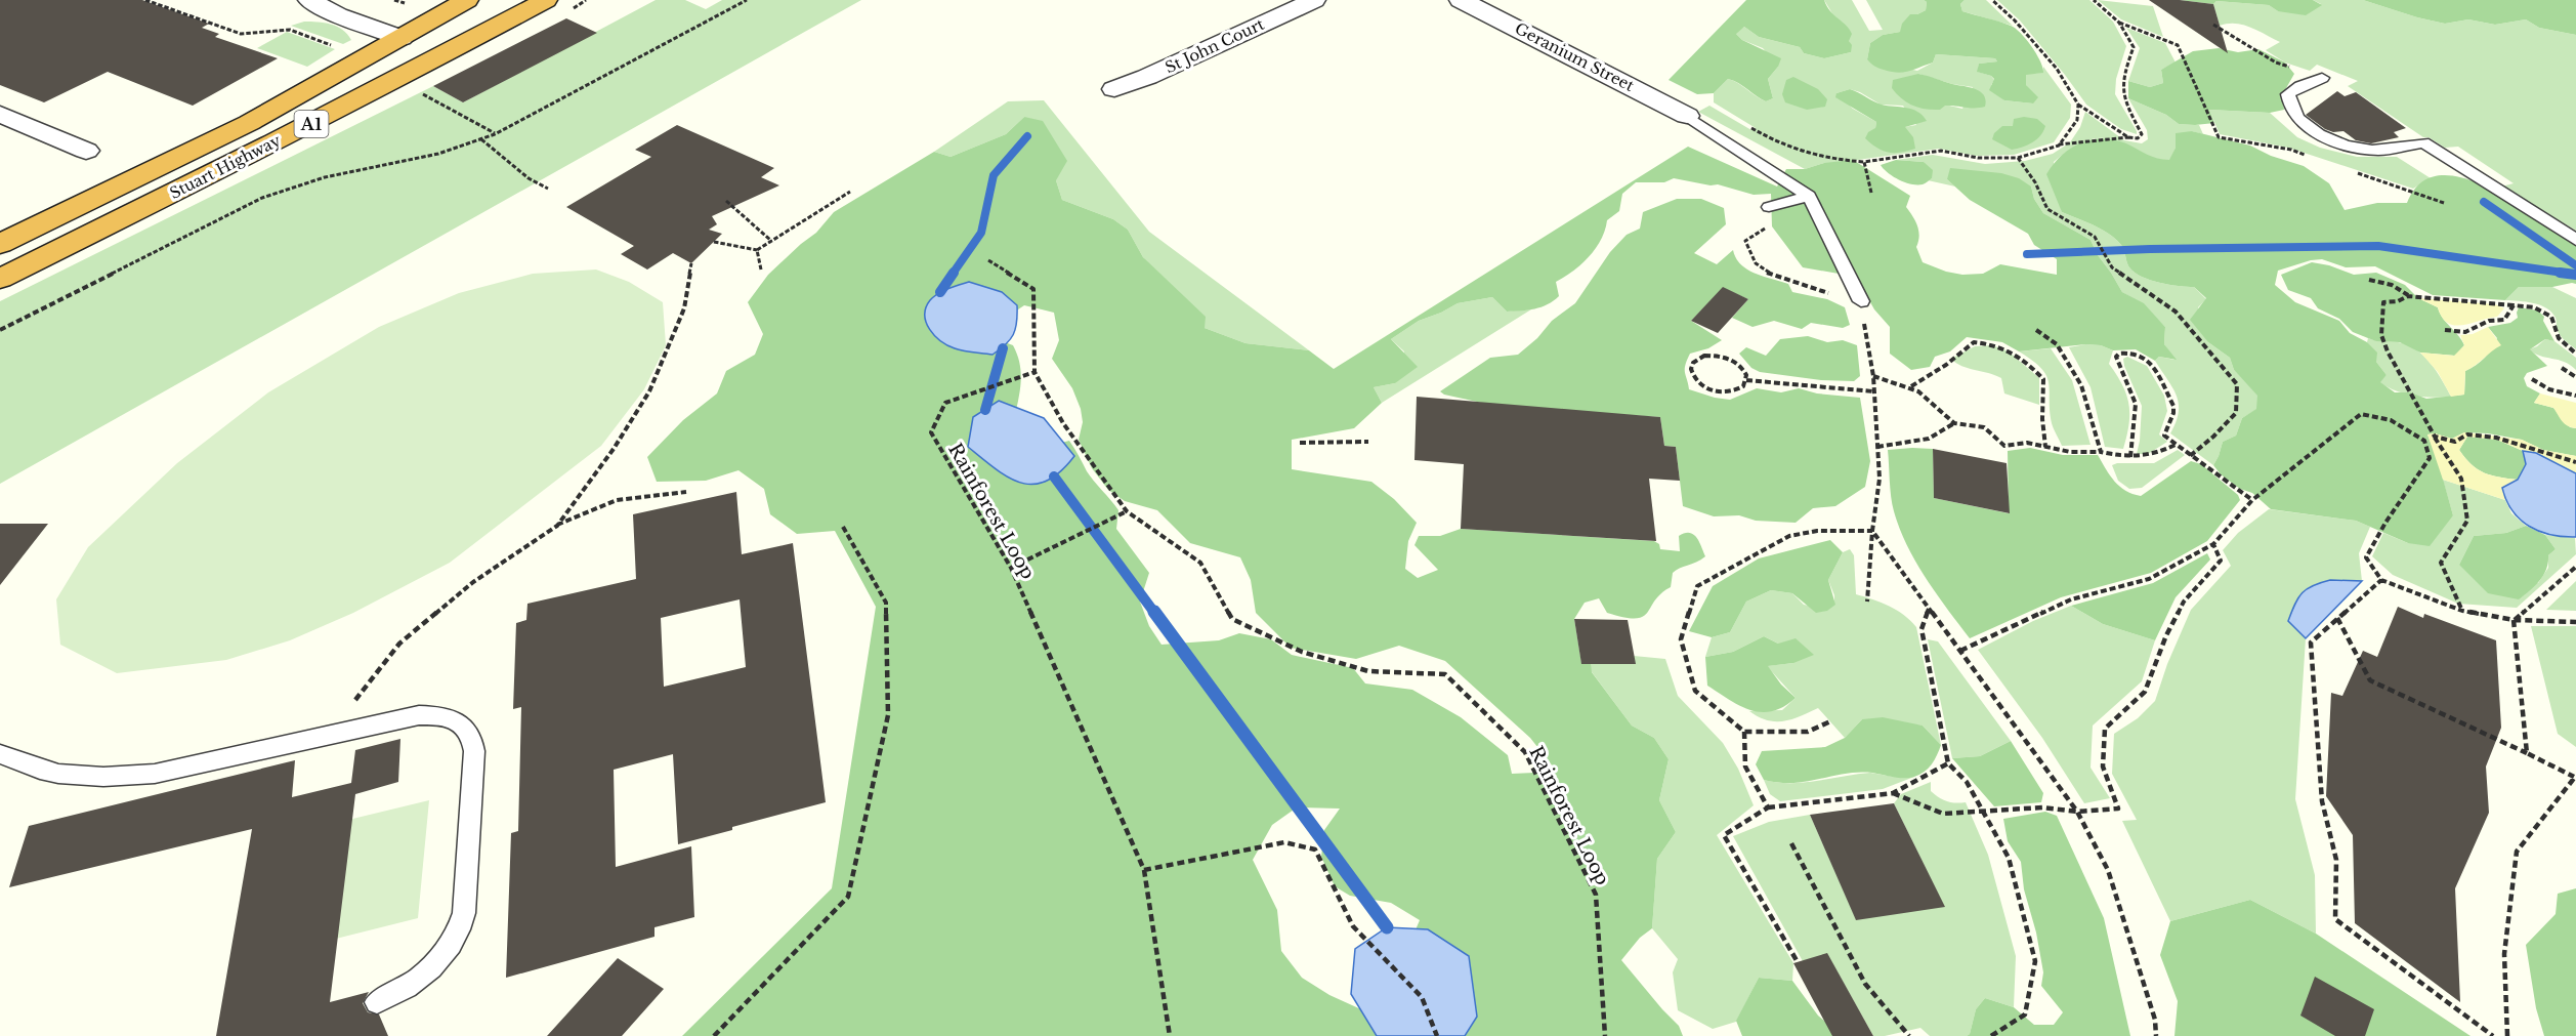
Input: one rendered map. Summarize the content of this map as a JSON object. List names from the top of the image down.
{
  "streets": {
    "highway": ["A1", "Stuart Highway"],
    "street": ["St John Court", "Geranium Street"],
    "path": ["Rainforest Loop"]
  }
}
